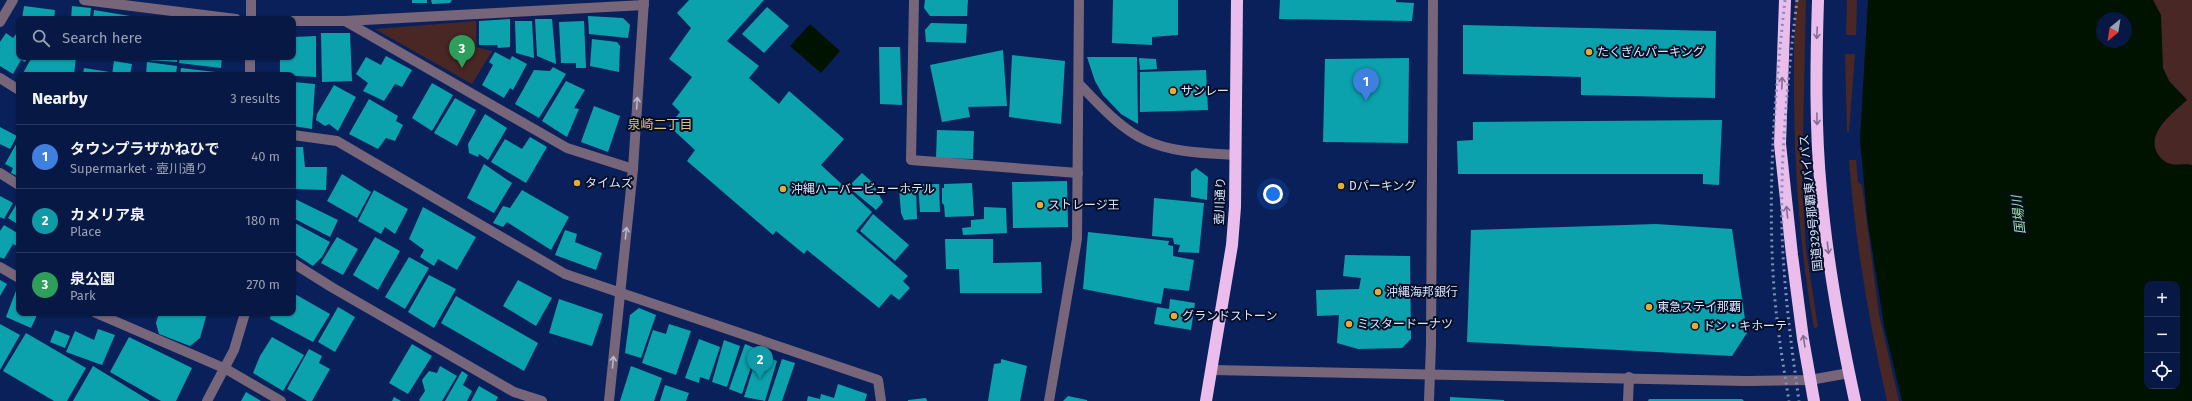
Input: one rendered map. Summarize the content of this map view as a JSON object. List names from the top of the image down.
{
  "streets": {
    "highway": ["壺川通り", "国道329号那覇東バイパス"]
  },
  "districts": ["泉崎二丁目"],
  "water": ["国場川"],
  "places": [
    "たくぎんパーキング",
    "サンレー",
    "タイムズ",
    "Dパーキング",
    "沖縄ハーバービューホテル",
    "ストレージ王",
    "沖縄海邦銀行",
    "東急ステイ那覇",
    "グランドストーン",
    "ミスタードーナツ",
    "ドン・キホーテ"
  ],
  "north": "bottom left",
  "page": {
    "search": "Search here",
    "pins": ["3", "1", "2"],
    "heading": ["Nearby", "3 results"],
    "list": [
      {
        "mark": "1",
        "name": "タウンプラザかねひで",
        "note": "Supermarket · 壺川通り",
        "value": "40 m"
      },
      {
        "mark": "2",
        "name": "カメリア泉",
        "note": "Place",
        "value": "180 m"
      },
      {
        "mark": "3",
        "name": "泉公園",
        "note": "Park",
        "value": "270 m"
      }
    ],
    "map_buttons": ["+", "−"]
  }
}
